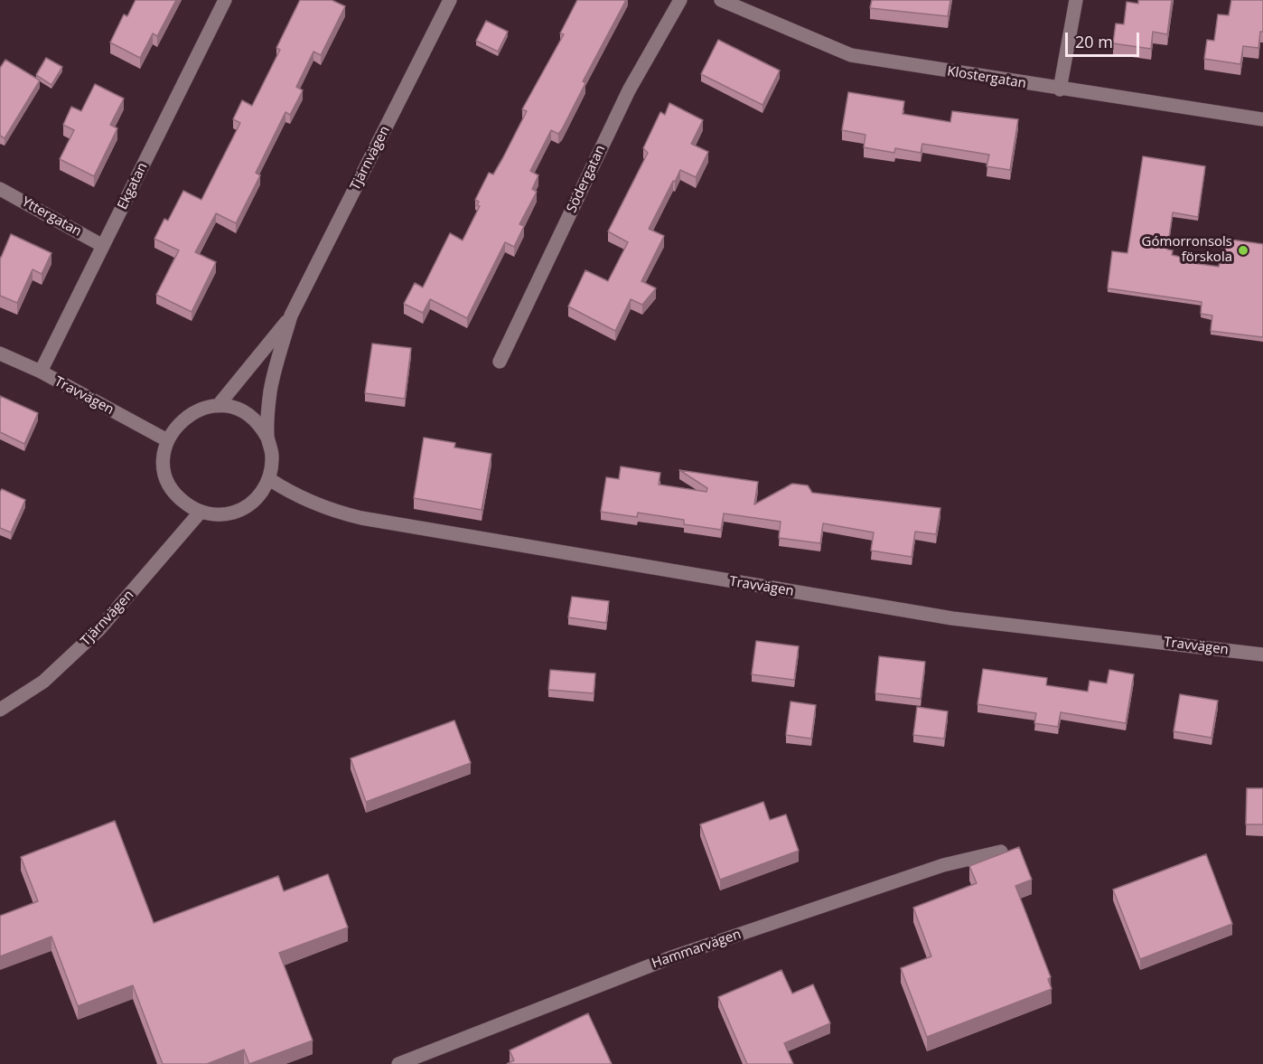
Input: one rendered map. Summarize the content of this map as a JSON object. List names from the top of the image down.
{
  "streets": {
    "street": [
      "Klostergatan",
      "Tjärnvägen",
      "Södergatan",
      "Ekgatan",
      "Yttergatan",
      "Travvägen",
      "Hammarvägen"
    ]
  },
  "crossings": [
    ["Tjärnvägen", "Travvägen"],
    ["Ekgatan", "Yttergatan"],
    ["Ekgatan", "Travvägen"]
  ],
  "places": ["Gómorronsols förskola"],
  "scale_bar": "20 m"
}
